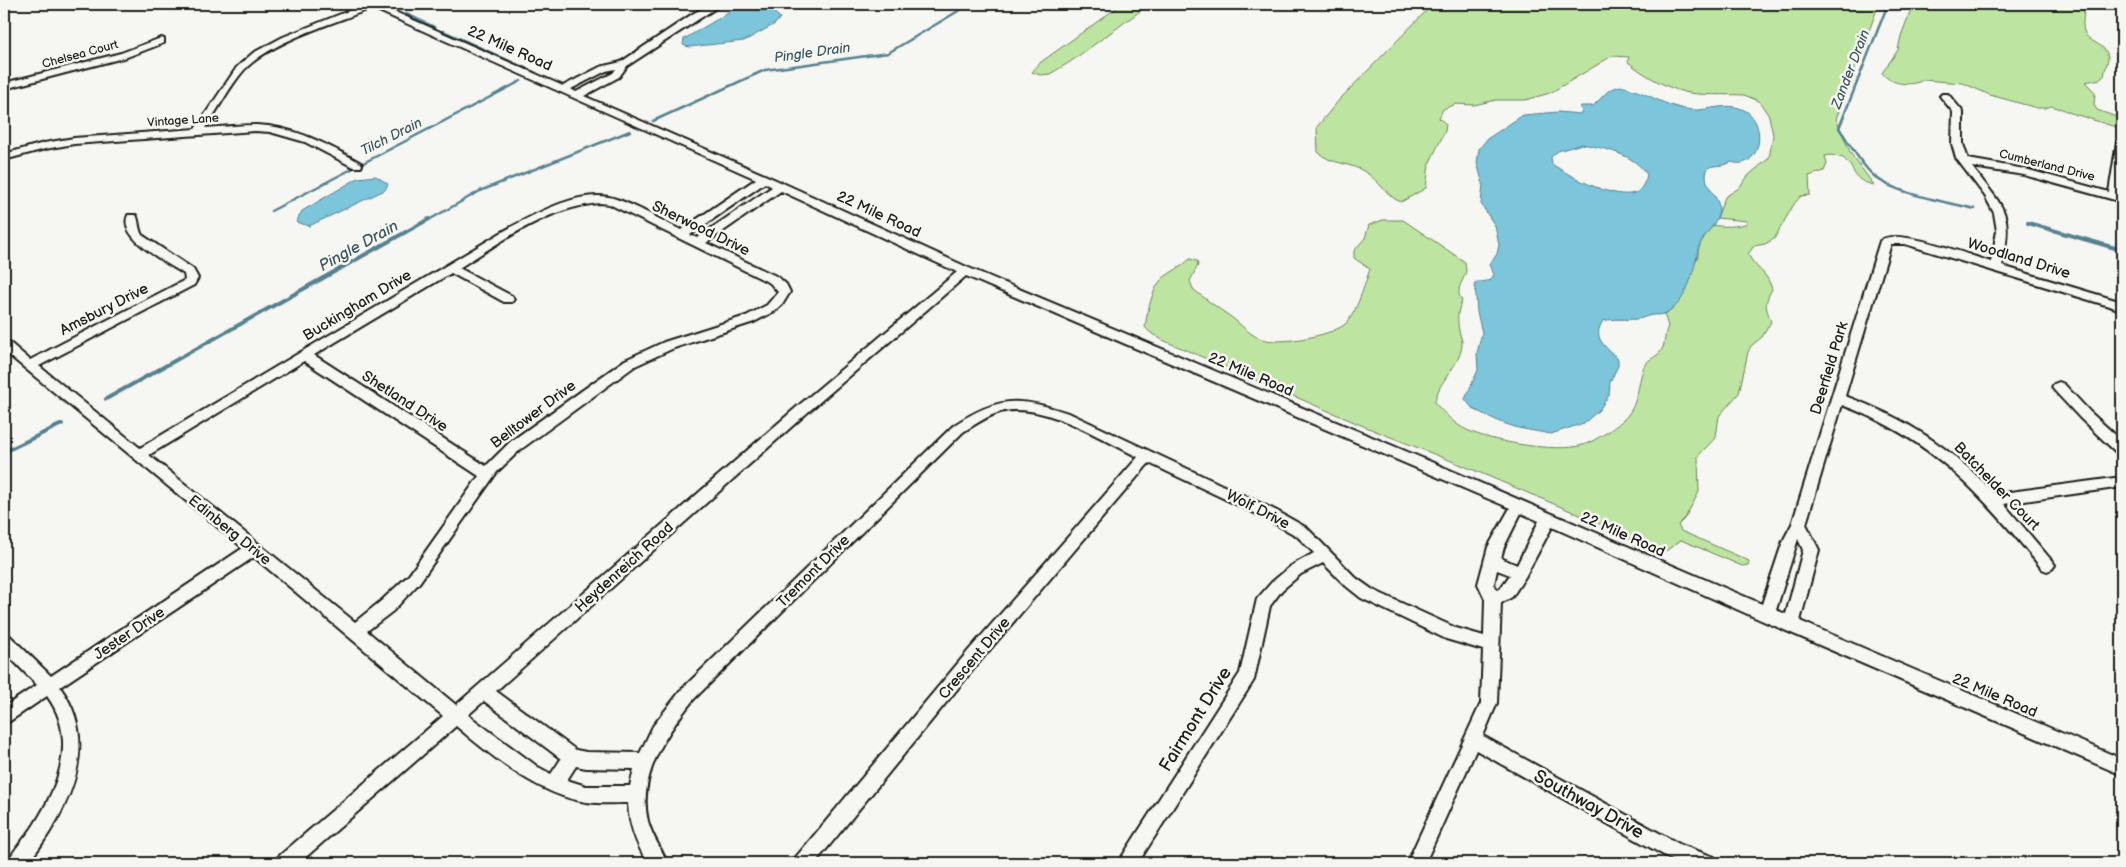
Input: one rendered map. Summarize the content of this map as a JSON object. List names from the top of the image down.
{
  "streets": {
    "street": [
      "22 Mile Road",
      "Chelsea Court",
      "Vintage Lane",
      "Cumberland Drive",
      "Sherwood Drive",
      "Woodland Drive",
      "Buckingham Drive",
      "Amsbury Drive",
      "Deerfield Park",
      "Shetland Drive",
      "Belltower Drive",
      "Batchelder Court",
      "Wolf Drive",
      "Edinberg Drive",
      "Heydenreich Road",
      "Tremont Drive",
      "Jester Drive",
      "Crescent Drive",
      "Fairmont Drive",
      "Southway Drive"
    ]
  },
  "crossings": [
    ["22 Mile Road", "Deerfield Park"],
    ["22 Mile Road", "Heydenreich Road"],
    ["Sherwood Drive", "Buckingham Drive"],
    ["Sherwood Drive", "Belltower Drive"],
    ["Woodland Drive", "Deerfield Park"],
    ["Buckingham Drive", "Shetland Drive"],
    ["Buckingham Drive", "Edinberg Drive"],
    ["Amsbury Drive", "Edinberg Drive"],
    ["Deerfield Park", "Batchelder Court"],
    ["Shetland Drive", "Belltower Drive"],
    ["Belltower Drive", "Edinberg Drive"],
    ["Wolf Drive", "Tremont Drive"],
    ["Wolf Drive", "Crescent Drive"],
    ["Wolf Drive", "Fairmont Drive"],
    ["Edinberg Drive", "Heydenreich Road"],
    ["Edinberg Drive", "Tremont Drive"],
    ["Edinberg Drive", "Jester Drive"]
  ],
  "water": ["Pingle Drain", "Zander Drain", "Tilch Drain"]
}
